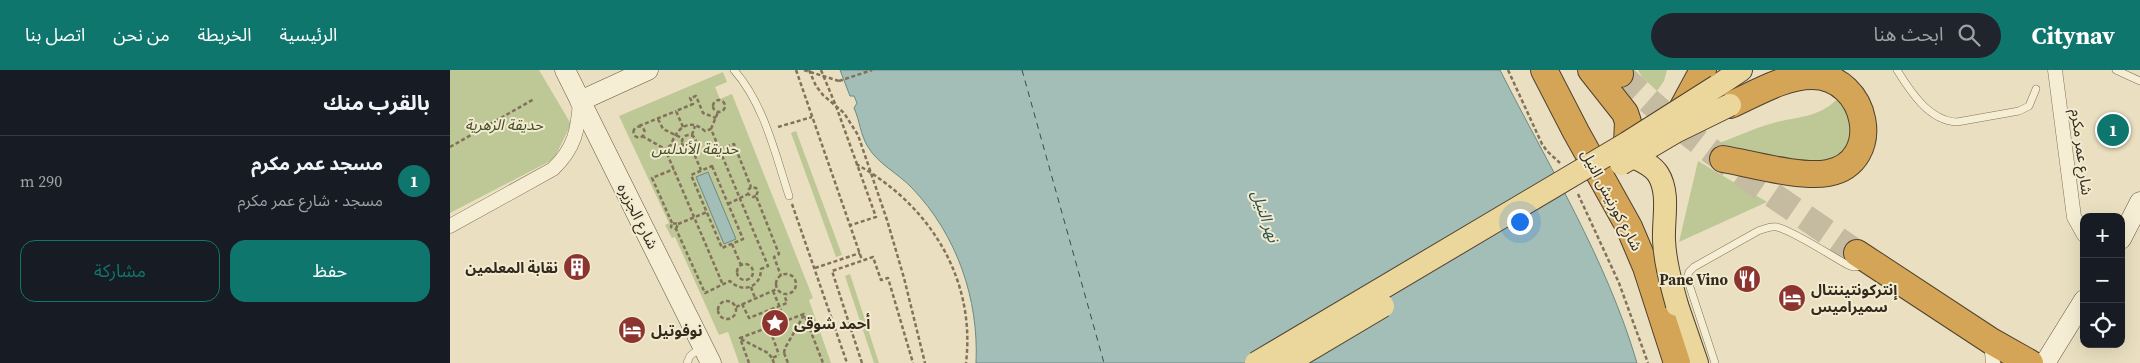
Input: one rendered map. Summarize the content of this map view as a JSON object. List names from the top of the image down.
{
  "streets": {
    "highway": ["شارع كورنيش النيل"],
    "street": ["شارع عمر مكرم", "شارع الجزيره"]
  },
  "water": ["نهر النيل"],
  "parks": ["حديقة الزهرية", "حديقة الأندلس"],
  "places": {
    "building": ["نقابة المعلمين"],
    "restaurant": ["Pane Vino"],
    "hotel": ["إنتركونتيننتال سميراميس", "نوفوتيل"],
    "place": ["أحمد شوقى"]
  },
  "page": {
    "header": "Citynav",
    "search": "ابحث هنا",
    "nav": [
      "الرئيسية",
      "الخريطة",
      "من نحن",
      "اتصل بنا"
    ],
    "heading": "بالقرب منك",
    "pins": "1",
    "list": [
      {
        "mark": "1",
        "name": "مسجد عمر مكرم",
        "note": "مسجد · شارع عمر مكرم",
        "value": "290 m"
      }
    ],
    "map_buttons": ["+", "−"],
    "buttons": ["حفظ", "مشاركة"]
  }
}
